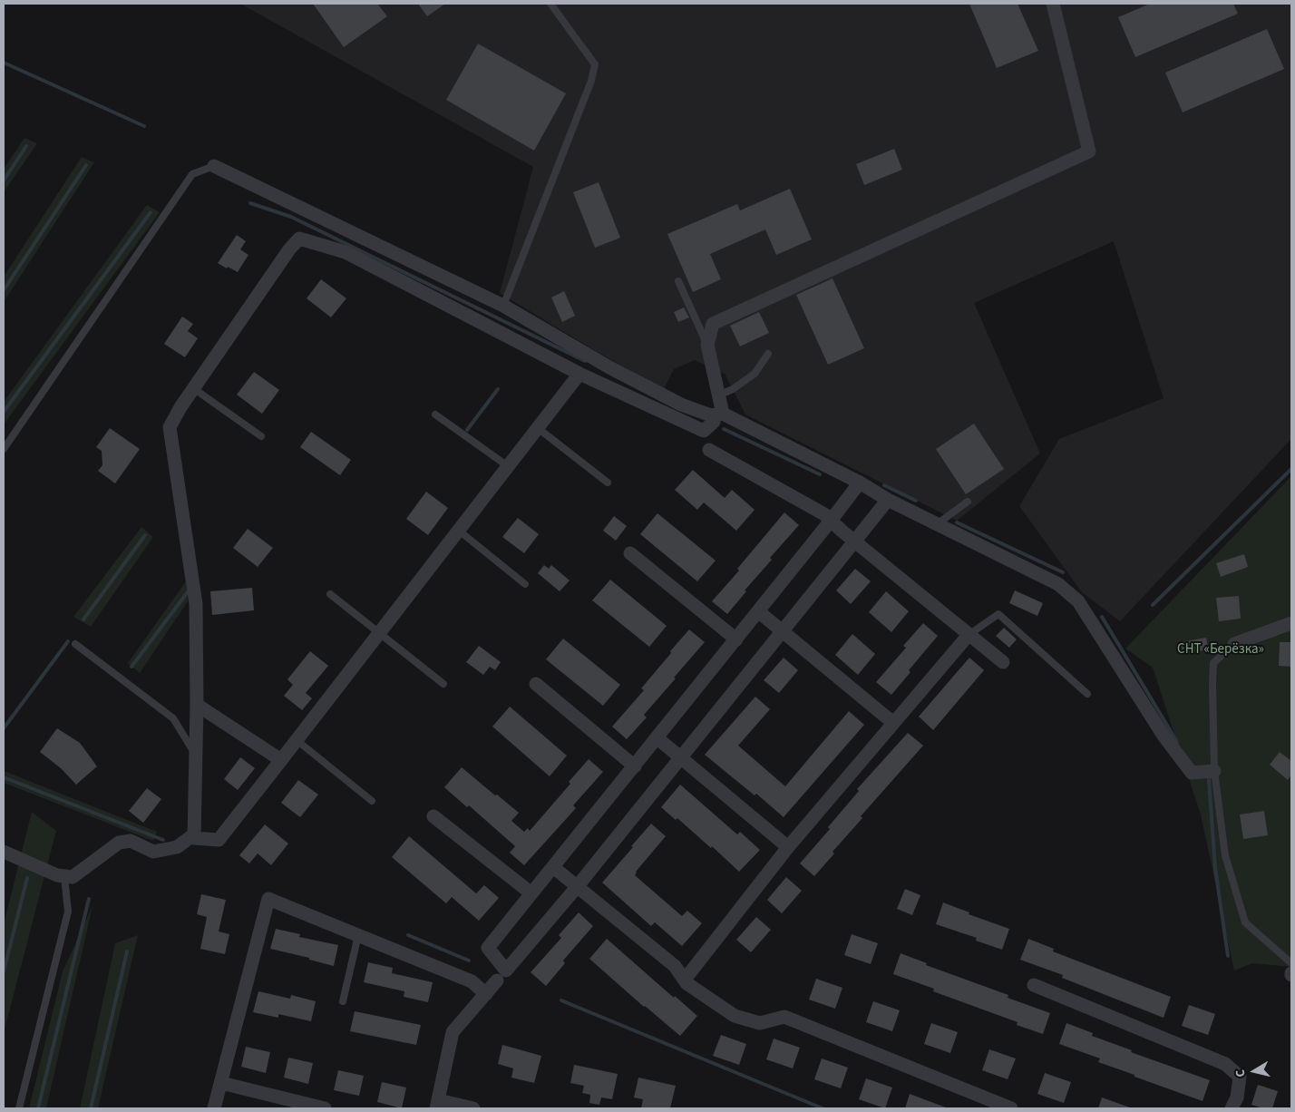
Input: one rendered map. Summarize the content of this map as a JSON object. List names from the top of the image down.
{
  "parks": ["СНТ «Берёзка»"],
  "north": "left"
}
